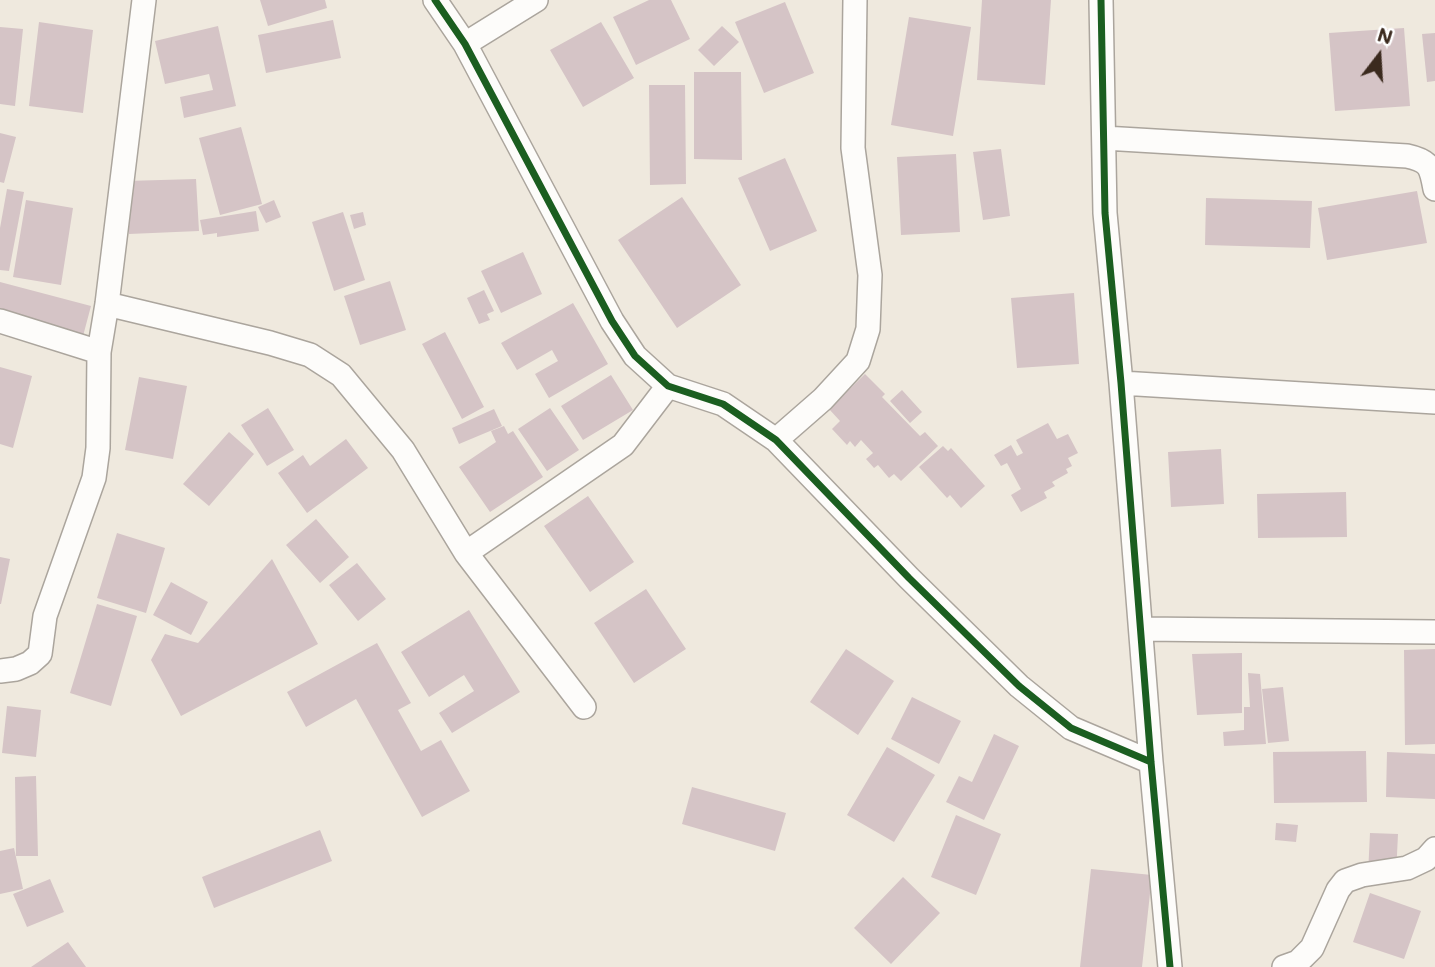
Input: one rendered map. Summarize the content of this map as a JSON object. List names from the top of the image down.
{
  "north": "top"
}
